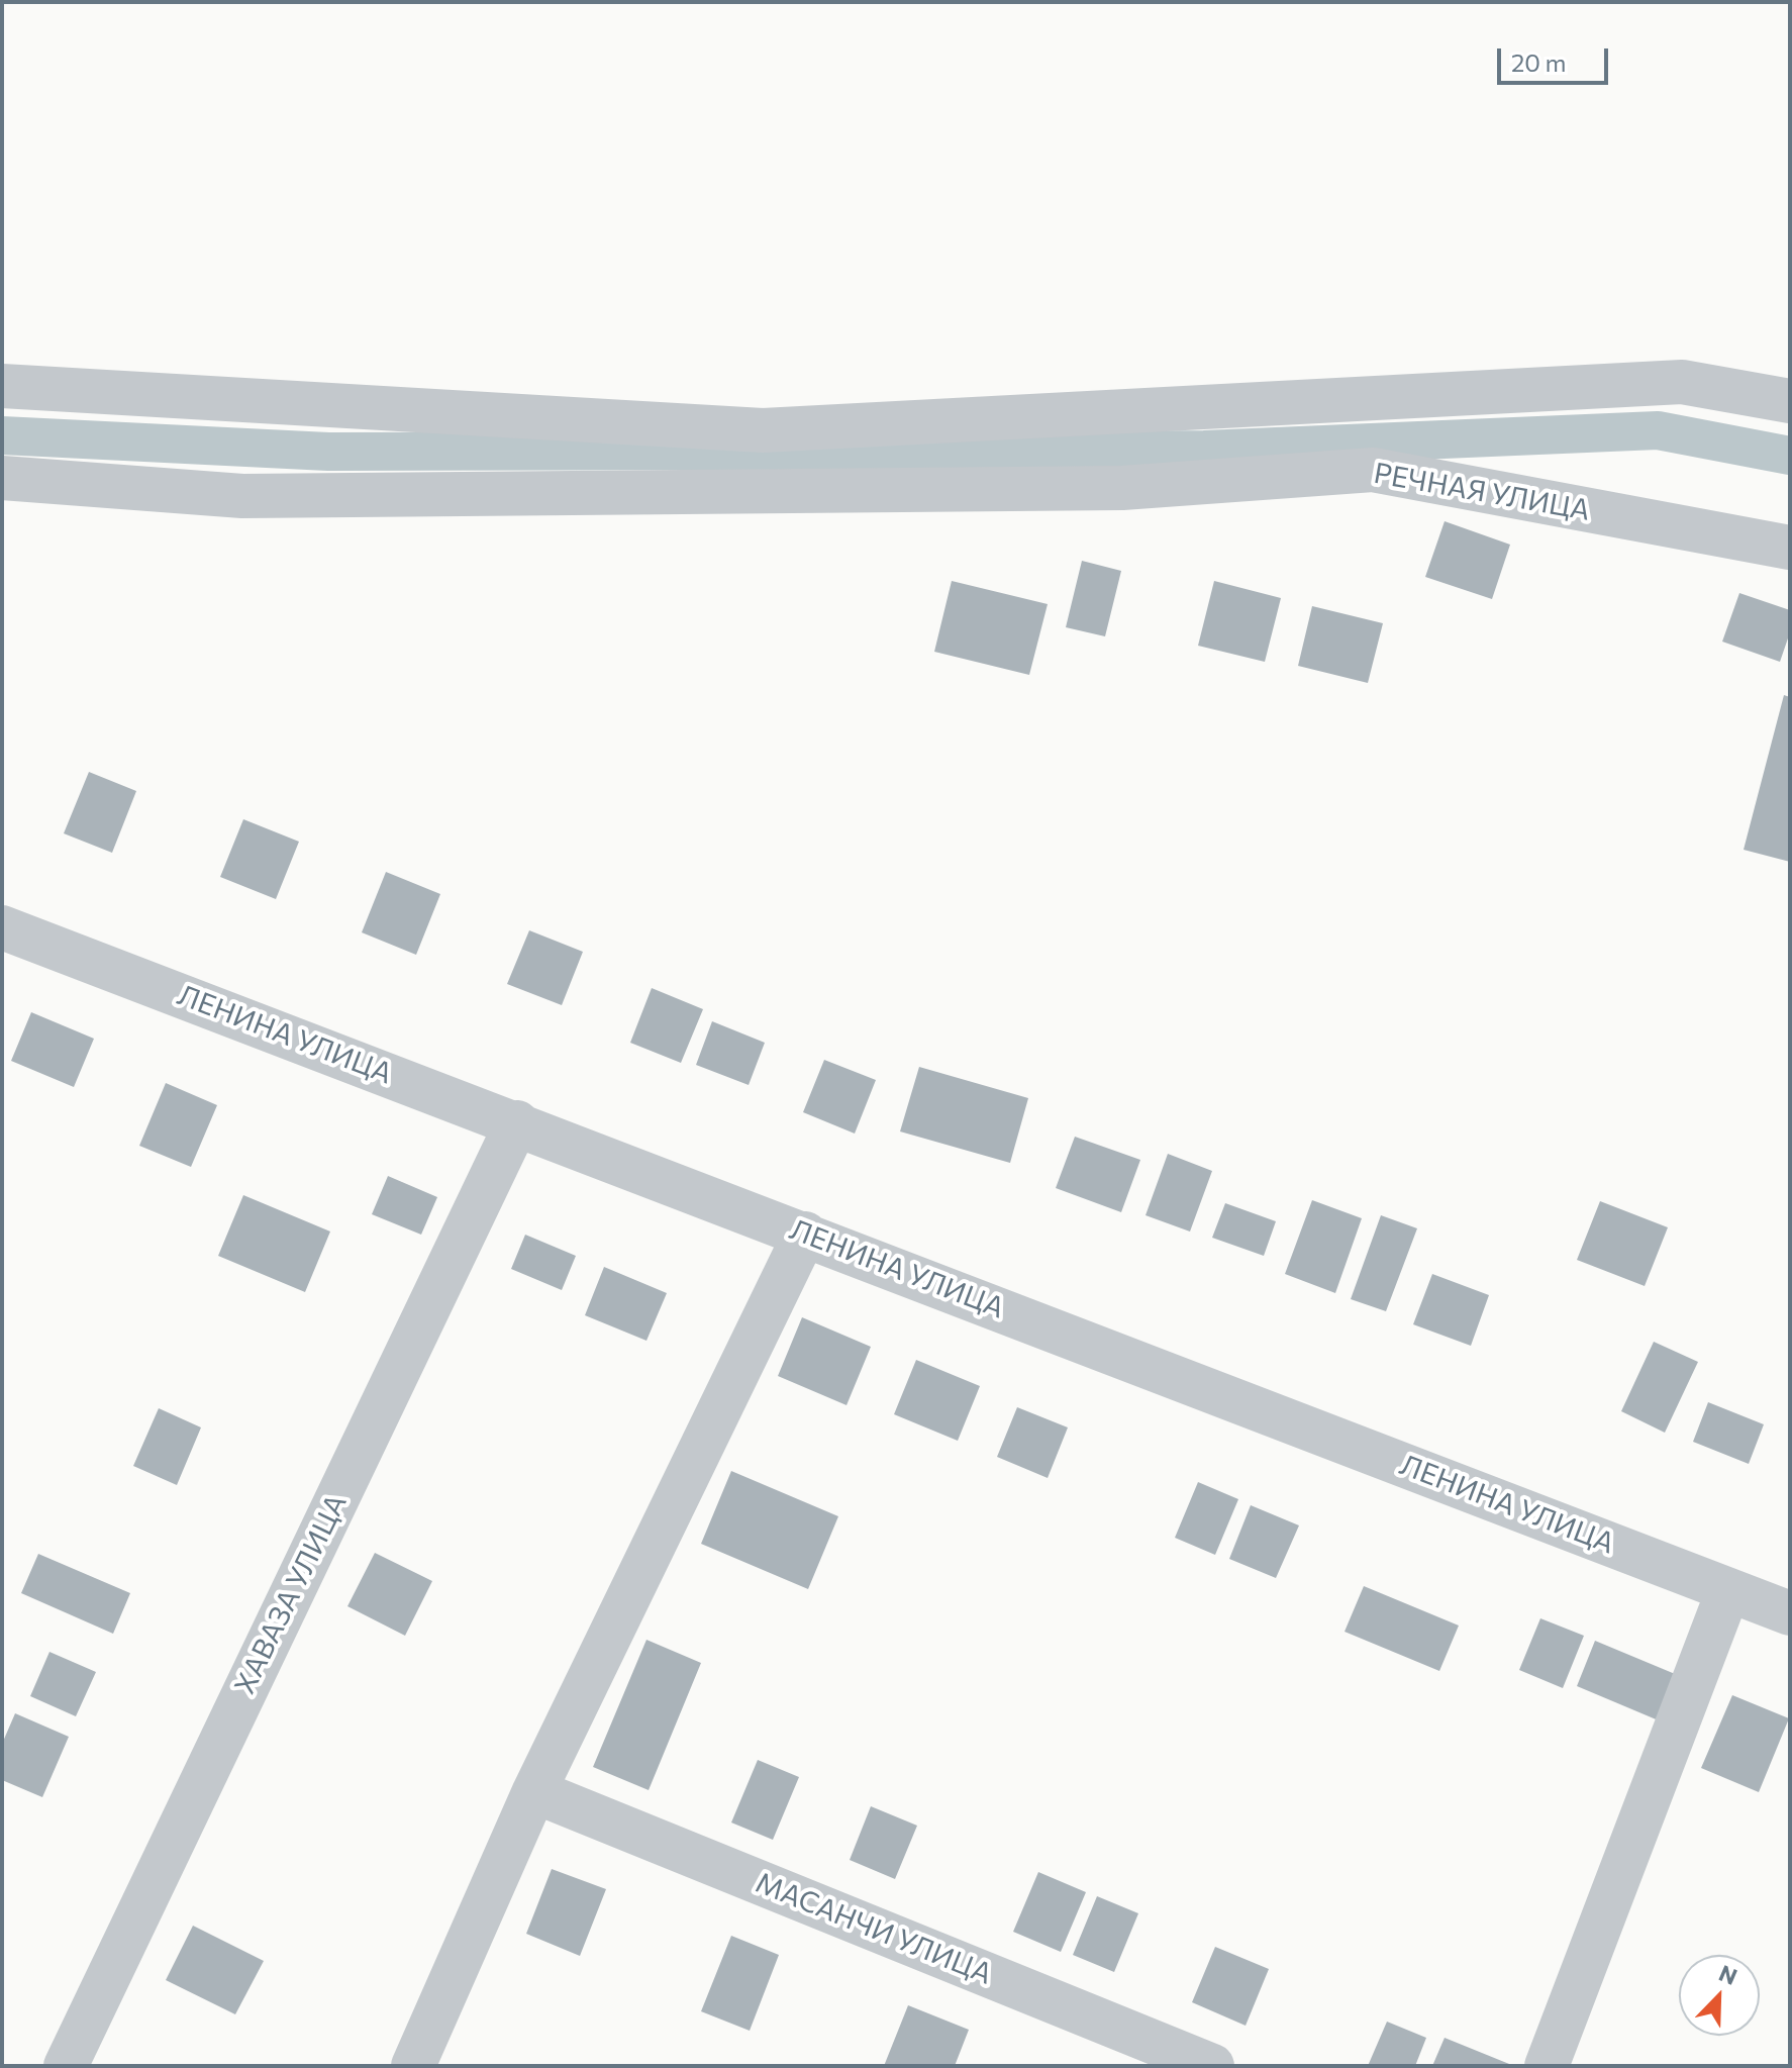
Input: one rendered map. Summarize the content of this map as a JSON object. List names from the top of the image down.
{
  "streets": {
    "street": [
      "РЕЧНАЯ УЛИЦА",
      "ЛЕНИНА УЛИЦА",
      "ХАВАЗА УЛИЦА",
      "МАСАНЧИ УЛИЦА"
    ]
  },
  "crossings": [
    ["ЛЕНИНА УЛИЦА", "ХАВАЗА УЛИЦА"]
  ],
  "scale_bar": "20 m",
  "north": "top right"
}
